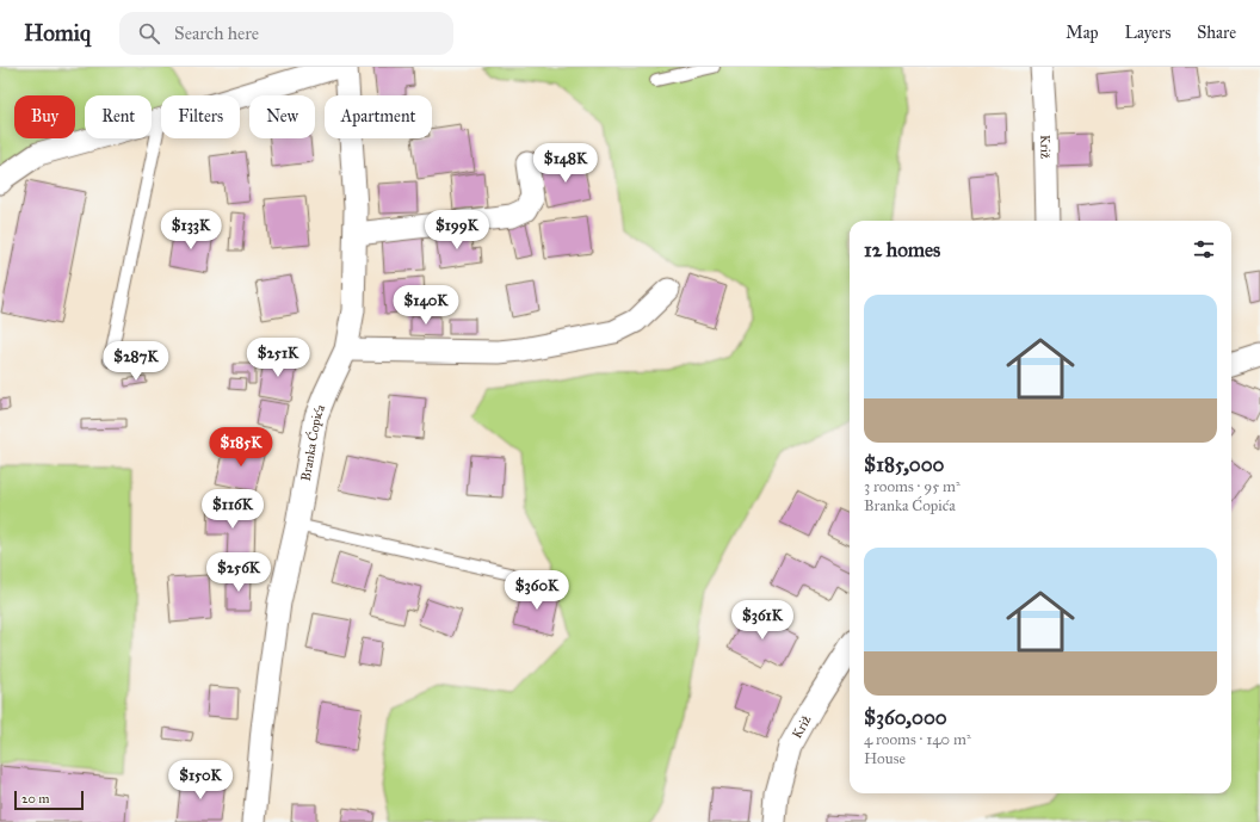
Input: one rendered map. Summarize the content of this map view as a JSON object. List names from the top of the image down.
{
  "streets": {
    "street": ["Križ", "Branka Ćopića"]
  },
  "scale_bar": "20 m",
  "page": {
    "header": "Homiq",
    "search": "Search here",
    "nav": ["Map", "Layers", "Share"],
    "chip": [
      "Buy",
      "Rent",
      "Filters",
      "New",
      "Apartment"
    ],
    "price": [
      "$148K",
      "$133K",
      "$199K",
      "$140K",
      "$251K",
      "$287K",
      "$185K",
      "$116K",
      "$256K",
      "$360K",
      "$361K",
      "$150K"
    ],
    "heading": "12 homes",
    "list": [
      {
        "name": "$185,000",
        "note": "3 rooms · 95 m² · Branka Ćopića"
      },
      {
        "name": "$360,000",
        "note": "4 rooms · 140 m² · House"
      }
    ],
    "scale": "20 m"
  }
}
